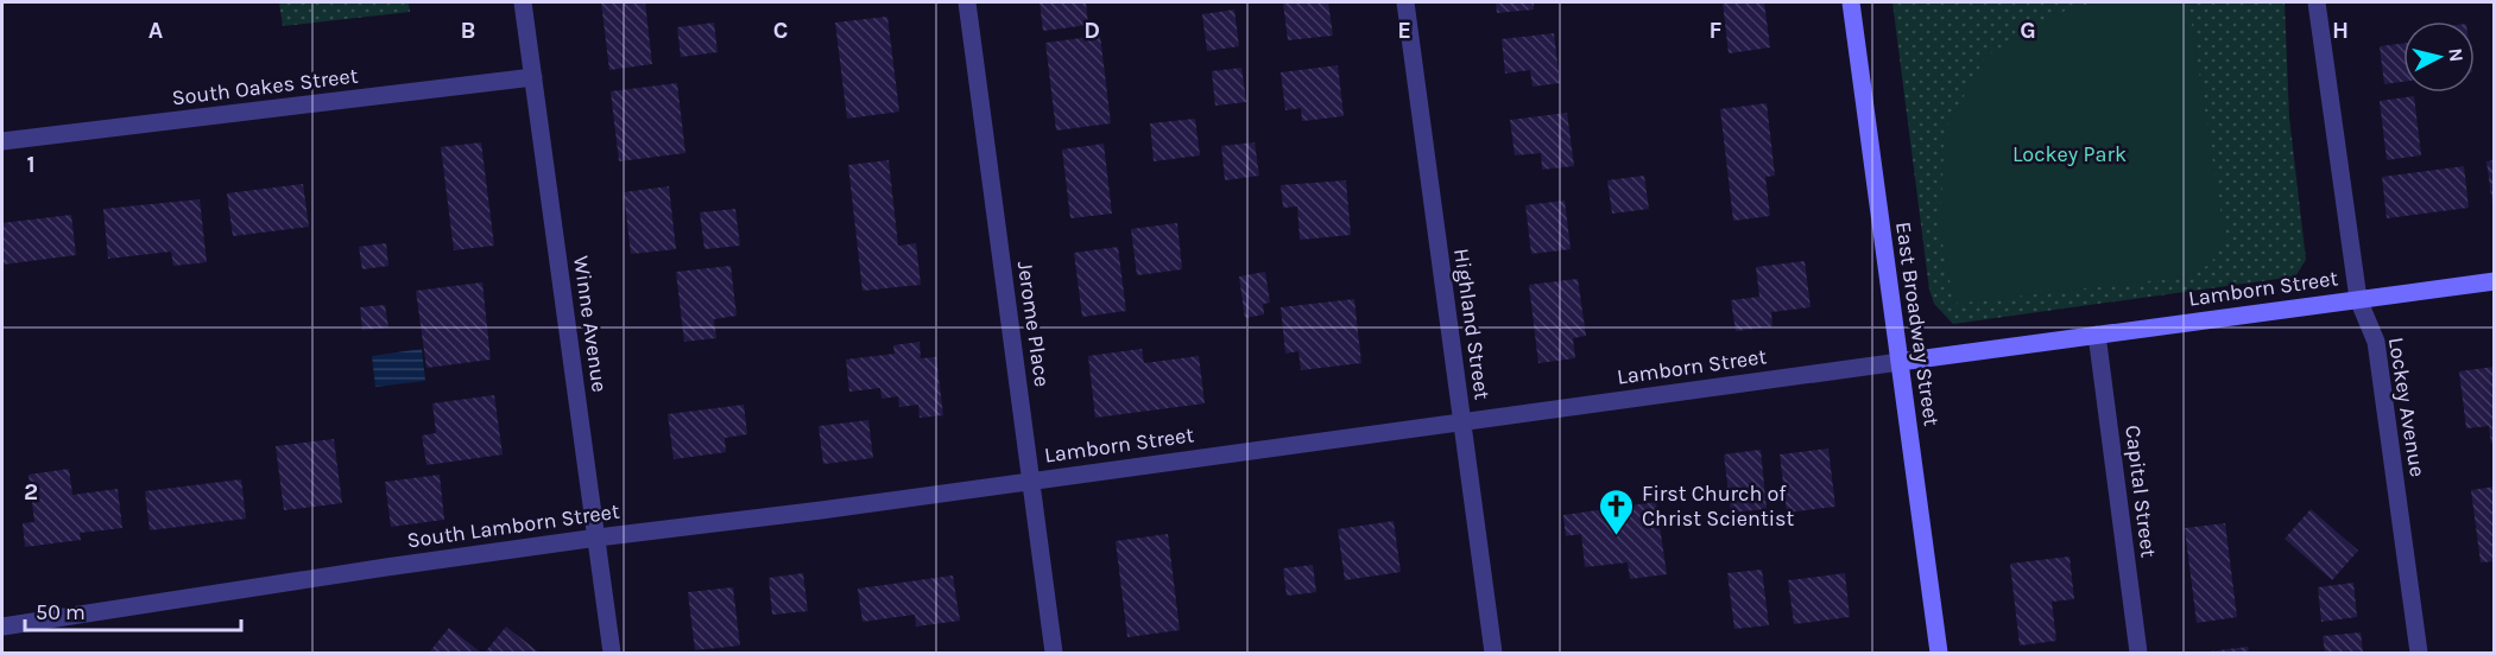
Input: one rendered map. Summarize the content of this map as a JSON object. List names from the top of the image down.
{
  "streets": {
    "street": [
      "South Oakes Street",
      "Lamborn Street",
      "Winne Avenue",
      "Jerome Place",
      "Highland Street",
      "East Broadway Street",
      "Lockey Avenue",
      "Capital Street",
      "South Lamborn Street"
    ]
  },
  "crossings": [
    ["South Oakes Street", "Winne Avenue"],
    ["Lamborn Street", "Jerome Place"],
    ["Lamborn Street", "Highland Street"],
    ["Lamborn Street", "East Broadway Street"],
    ["Lamborn Street", "Lockey Avenue"],
    ["Lamborn Street", "Capital Street"],
    ["Lamborn Street", "South Lamborn Street"],
    ["Winne Avenue", "South Lamborn Street"],
    ["Jerome Place", "South Lamborn Street"]
  ],
  "parks": ["Lockey Park"],
  "places": {
    "church": ["First Church of Christ Scientist"]
  },
  "scale_bar": "50 m",
  "north": "right",
  "grid": {
    "columns": [
      "A",
      "B",
      "C",
      "D",
      "E",
      "F",
      "G",
      "H"
    ],
    "rows": ["1", "2"]
  }
}
